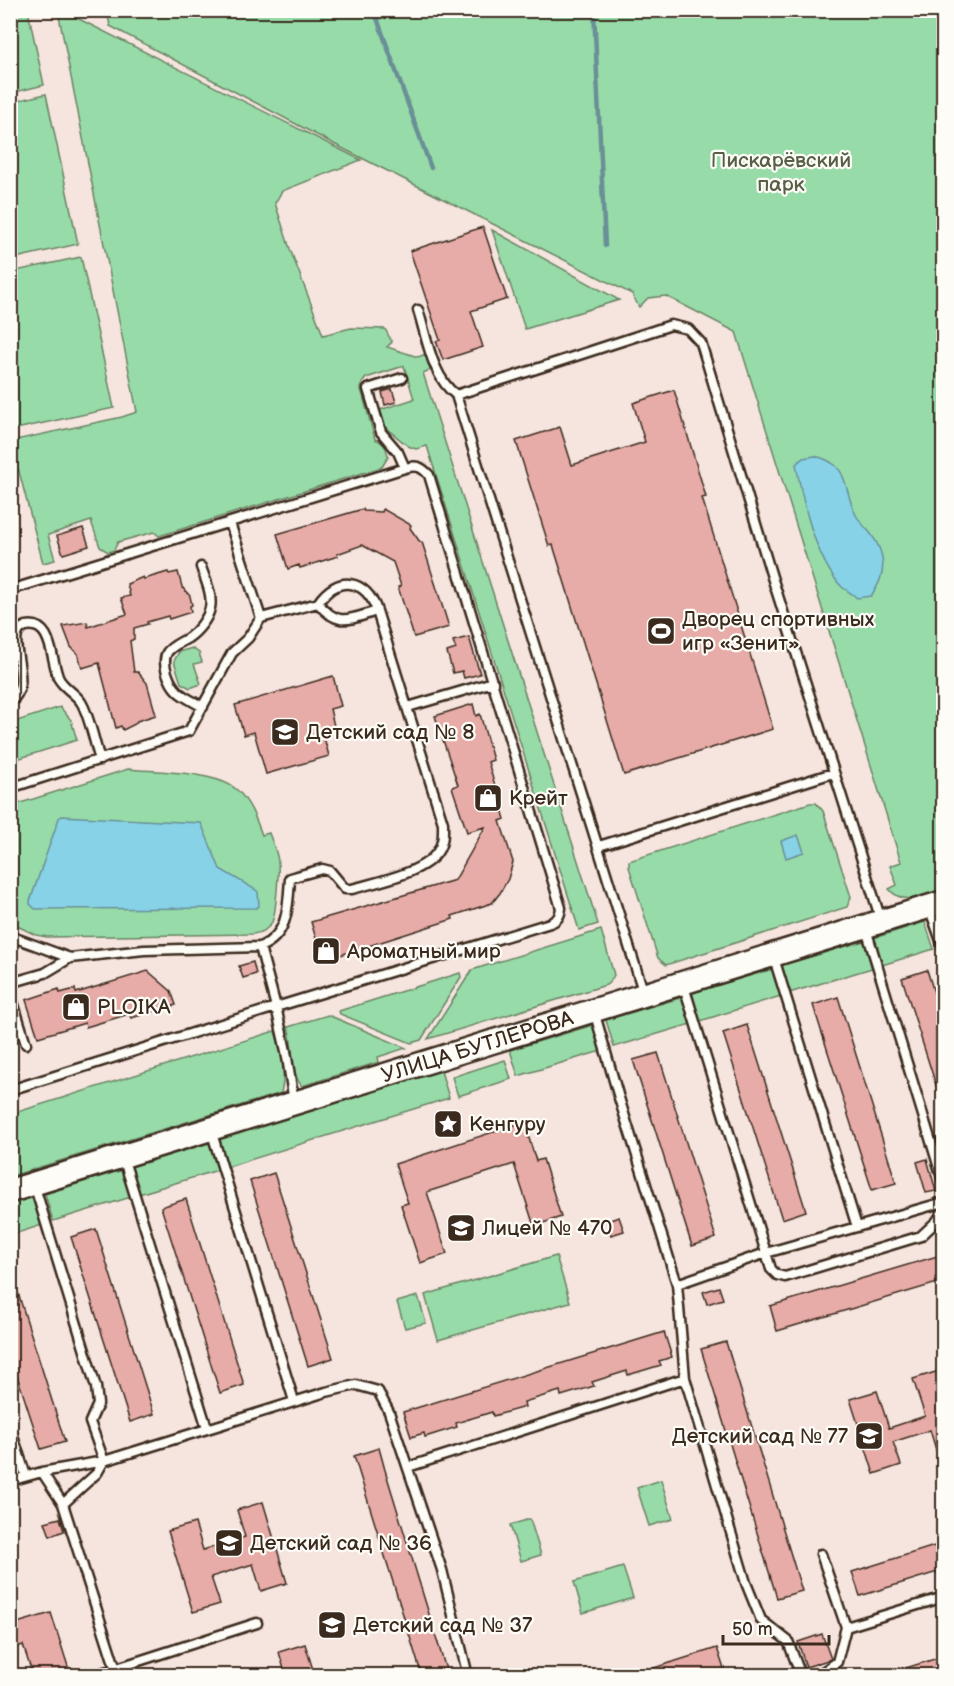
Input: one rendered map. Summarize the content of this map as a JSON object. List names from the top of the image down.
{
  "streets": {
    "street": ["УЛИЦА БУТЛЕРОВА"]
  },
  "parks": ["Пискарёвский парк"],
  "places": {
    "sports": ["Дворец спортивных игр «Зенит»"],
    "school or university": [
      "Детский сад № 8",
      "Лицей № 470",
      "Детский сад № 77",
      "Детский сад № 36",
      "Детский сад № 37"
    ],
    "shop": ["Крейт", "Ароматный мир", "PLOIKA"],
    "place": ["Кенгуру"]
  },
  "scale_bar": "50 m"
}
